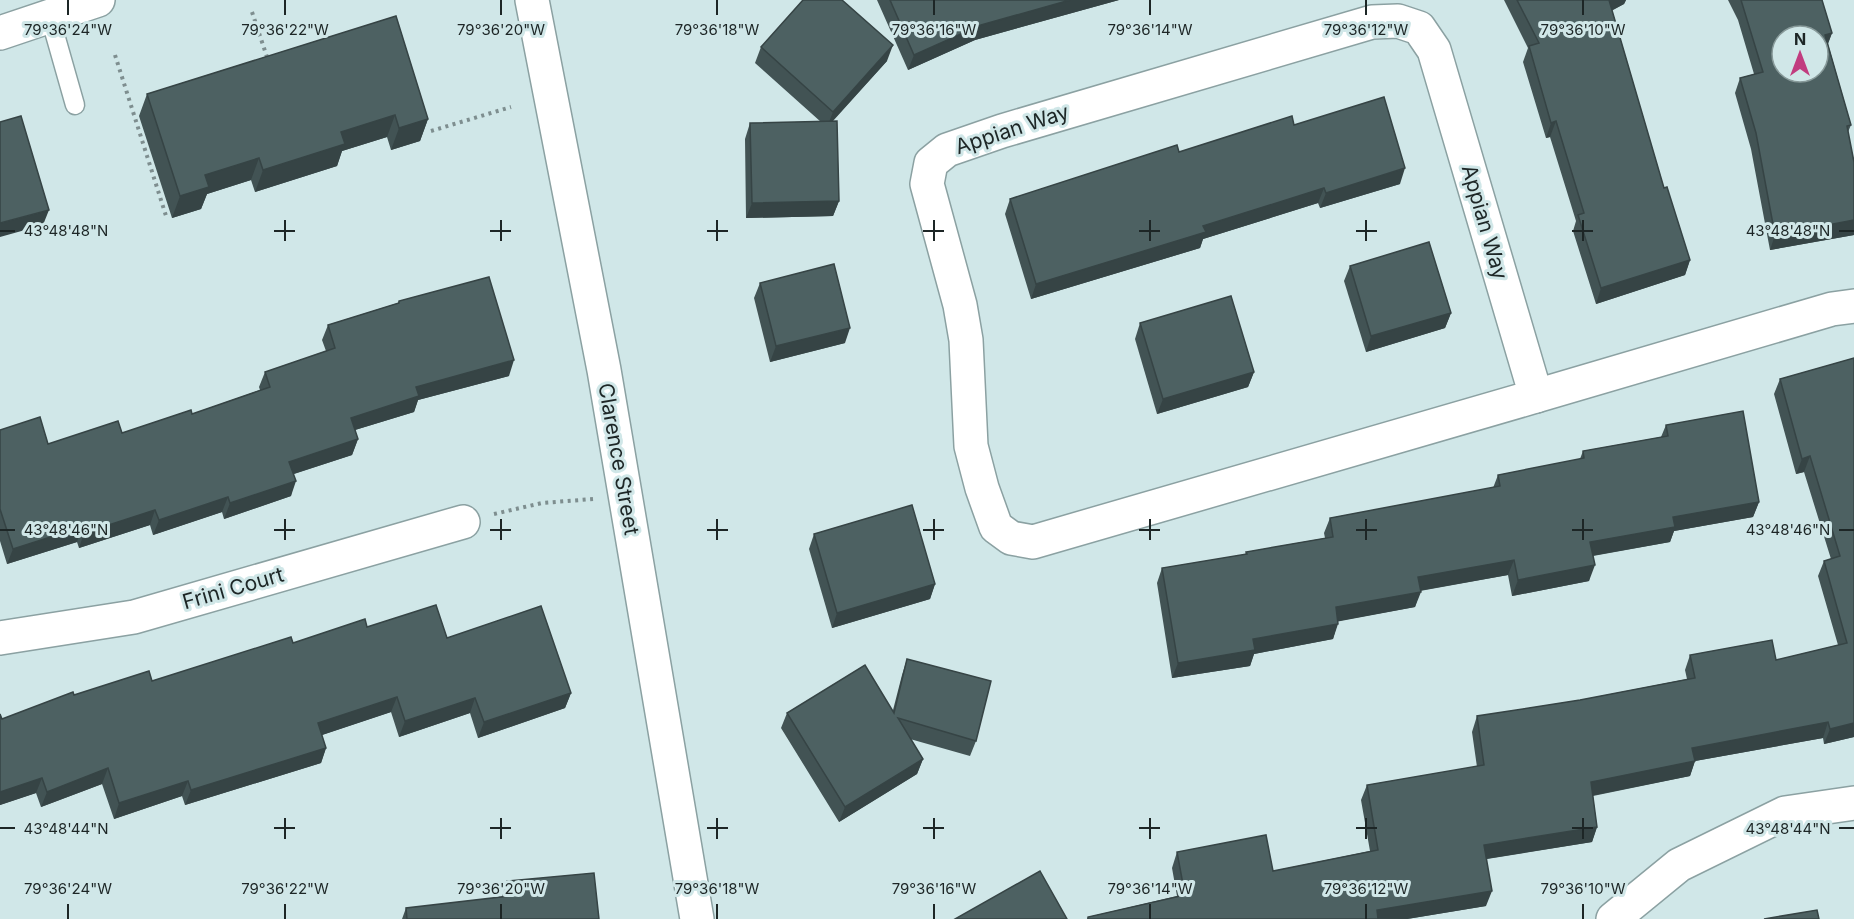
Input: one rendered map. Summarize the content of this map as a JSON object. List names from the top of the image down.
{
  "streets": {
    "street": ["Appian Way", "Clarence Street", "Frini Court"]
  },
  "north": "top",
  "coordinates": [
    "79°36'24\"W",
    "79°36'22\"W",
    "79°36'20\"W",
    "79°36'18\"W",
    "79°36'16\"W",
    "79°36'14\"W",
    "79°36'12\"W",
    "79°36'10\"W",
    "43°48'48\"N",
    "43°48'46\"N",
    "43°48'44\"N"
  ]
}
